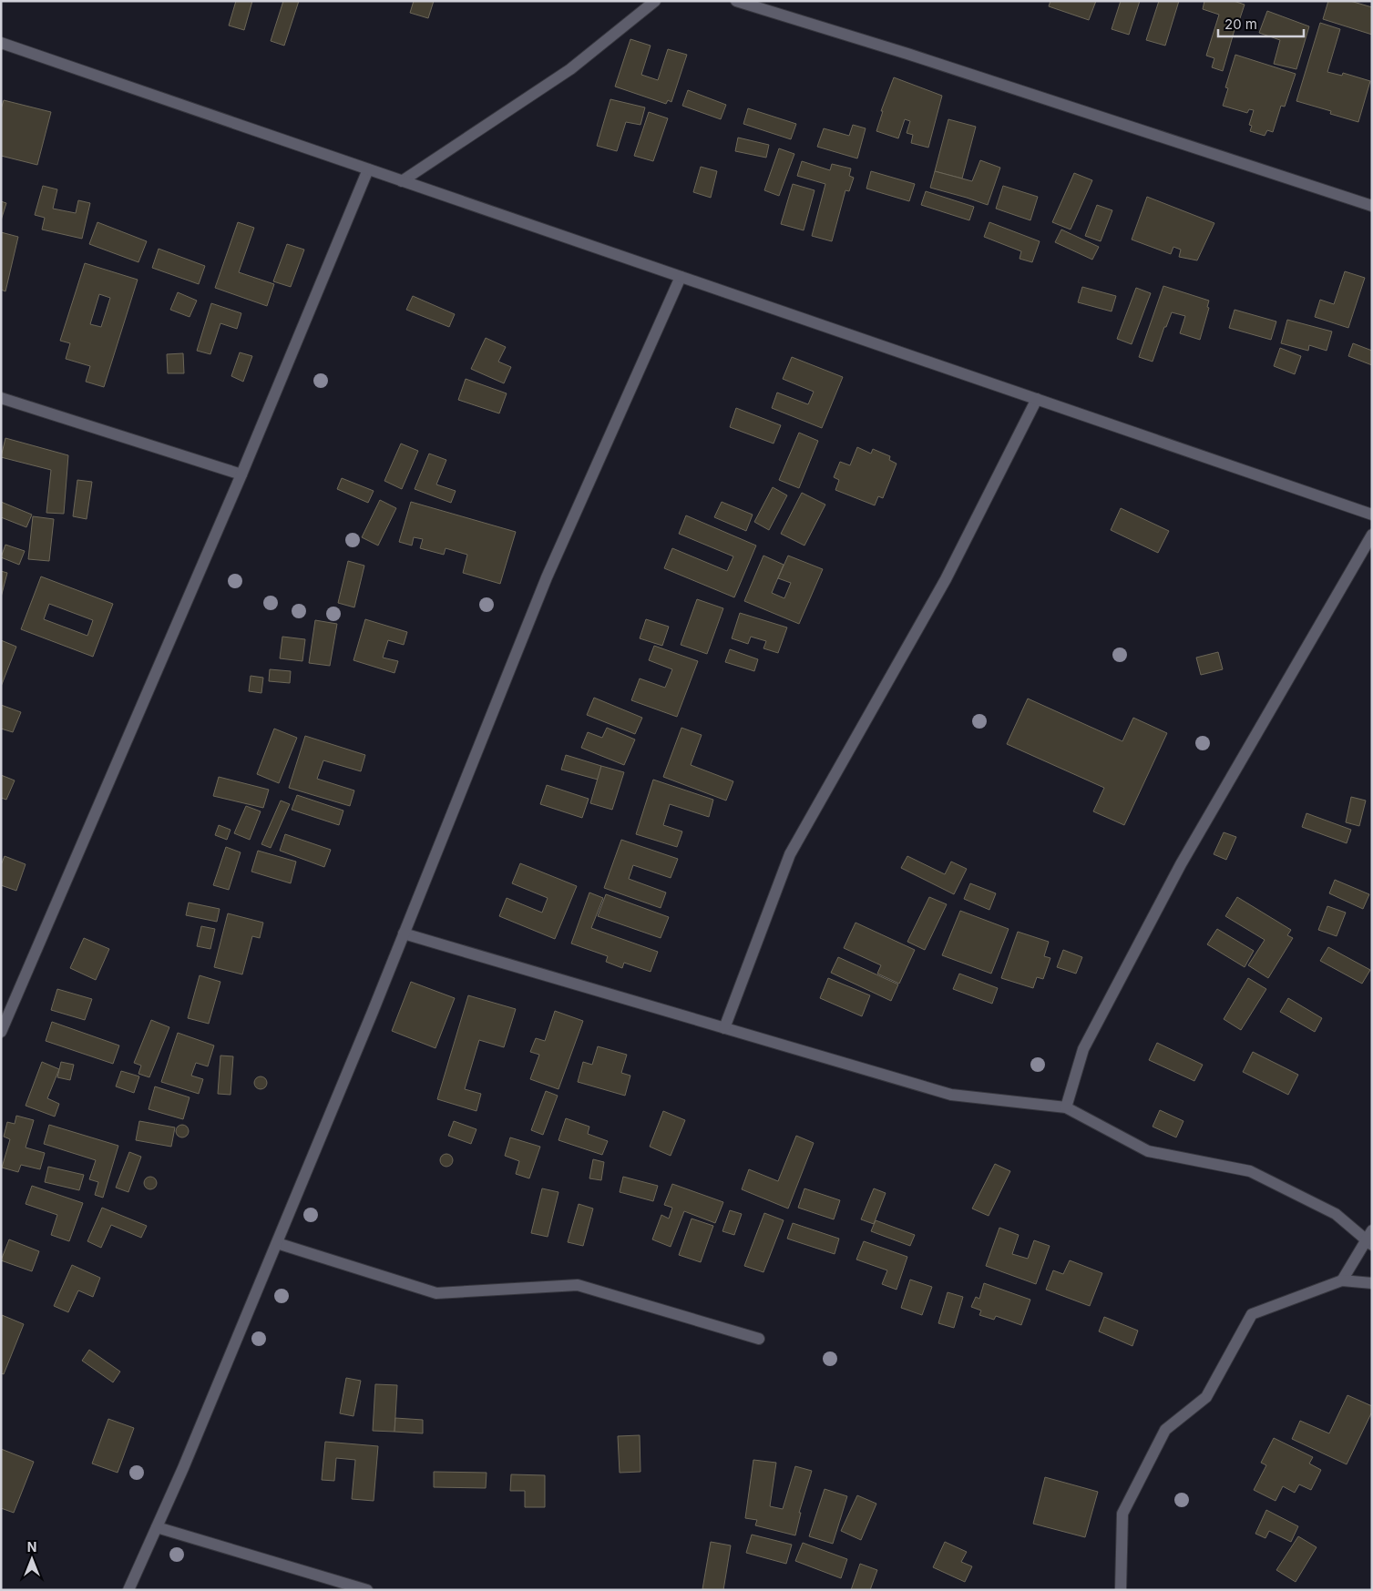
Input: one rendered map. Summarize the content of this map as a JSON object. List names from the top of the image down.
{
  "scale_bar": "20 m",
  "north": "top"
}
